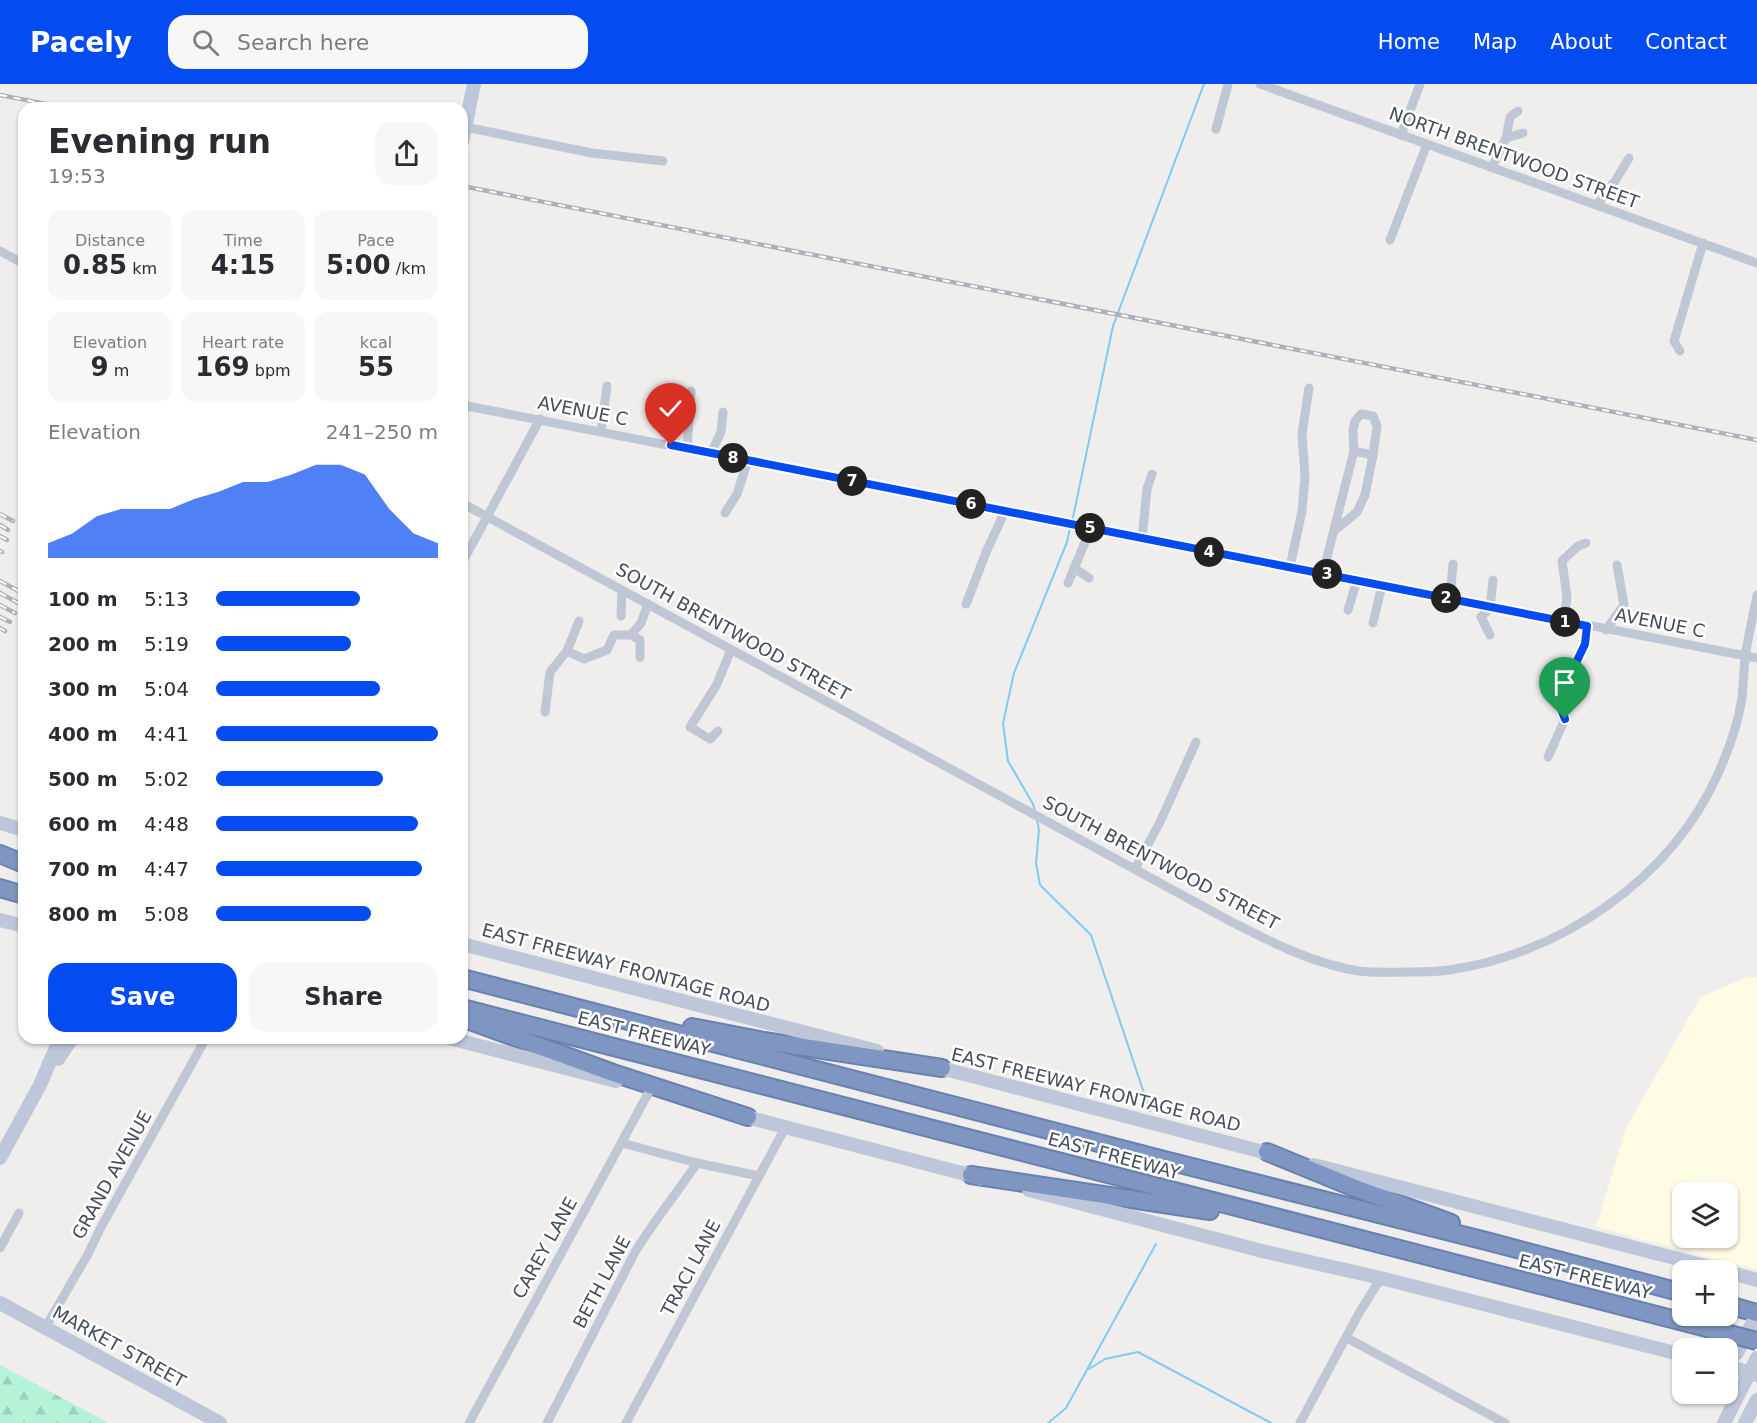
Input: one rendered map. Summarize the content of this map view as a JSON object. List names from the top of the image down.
{
  "streets": {
    "highway": ["EAST FREEWAY"],
    "main road": ["EAST FREEWAY FRONTAGE ROAD", "MARKET STREET"],
    "street": [
      "NORTH BRENTWOOD STREET",
      "AVENUE C",
      "SOUTH BRENTWOOD STREET",
      "GRAND AVENUE",
      "CAREY LANE",
      "TRACI LANE",
      "BETH LANE"
    ]
  },
  "crossings": [
    ["AVENUE C", "SOUTH BRENTWOOD STREET"],
    ["GRAND AVENUE", "MARKET STREET"]
  ],
  "page": {
    "header": "Pacely",
    "search": "Search here",
    "nav": [
      "Home",
      "Map",
      "About",
      "Contact"
    ],
    "heading": ["Evening run", "19:53"],
    "stats": [
      ["Distance", "0.85 km"],
      ["Time", "4:15"],
      ["Pace", "5:00 /km"],
      ["Elevation", "9 m"],
      ["Heart rate", "169 bpm"],
      ["kcal", "55"]
    ],
    "chart": ["Elevation", "241–250 m"],
    "pins": [
      "8",
      "7",
      "6",
      "5",
      "4",
      "3",
      "2",
      "1"
    ],
    "list": [
      {
        "name": "100 m",
        "note": "5:13"
      },
      {
        "name": "200 m",
        "note": "5:19"
      },
      {
        "name": "300 m",
        "note": "5:04"
      },
      {
        "name": "400 m",
        "note": "4:41"
      },
      {
        "name": "500 m",
        "note": "5:02"
      },
      {
        "name": "600 m",
        "note": "4:48"
      },
      {
        "name": "700 m",
        "note": "4:47"
      },
      {
        "name": "800 m",
        "note": "5:08"
      }
    ],
    "buttons": ["Save", "Share"],
    "map_buttons": ["+", "−"]
  }
}
